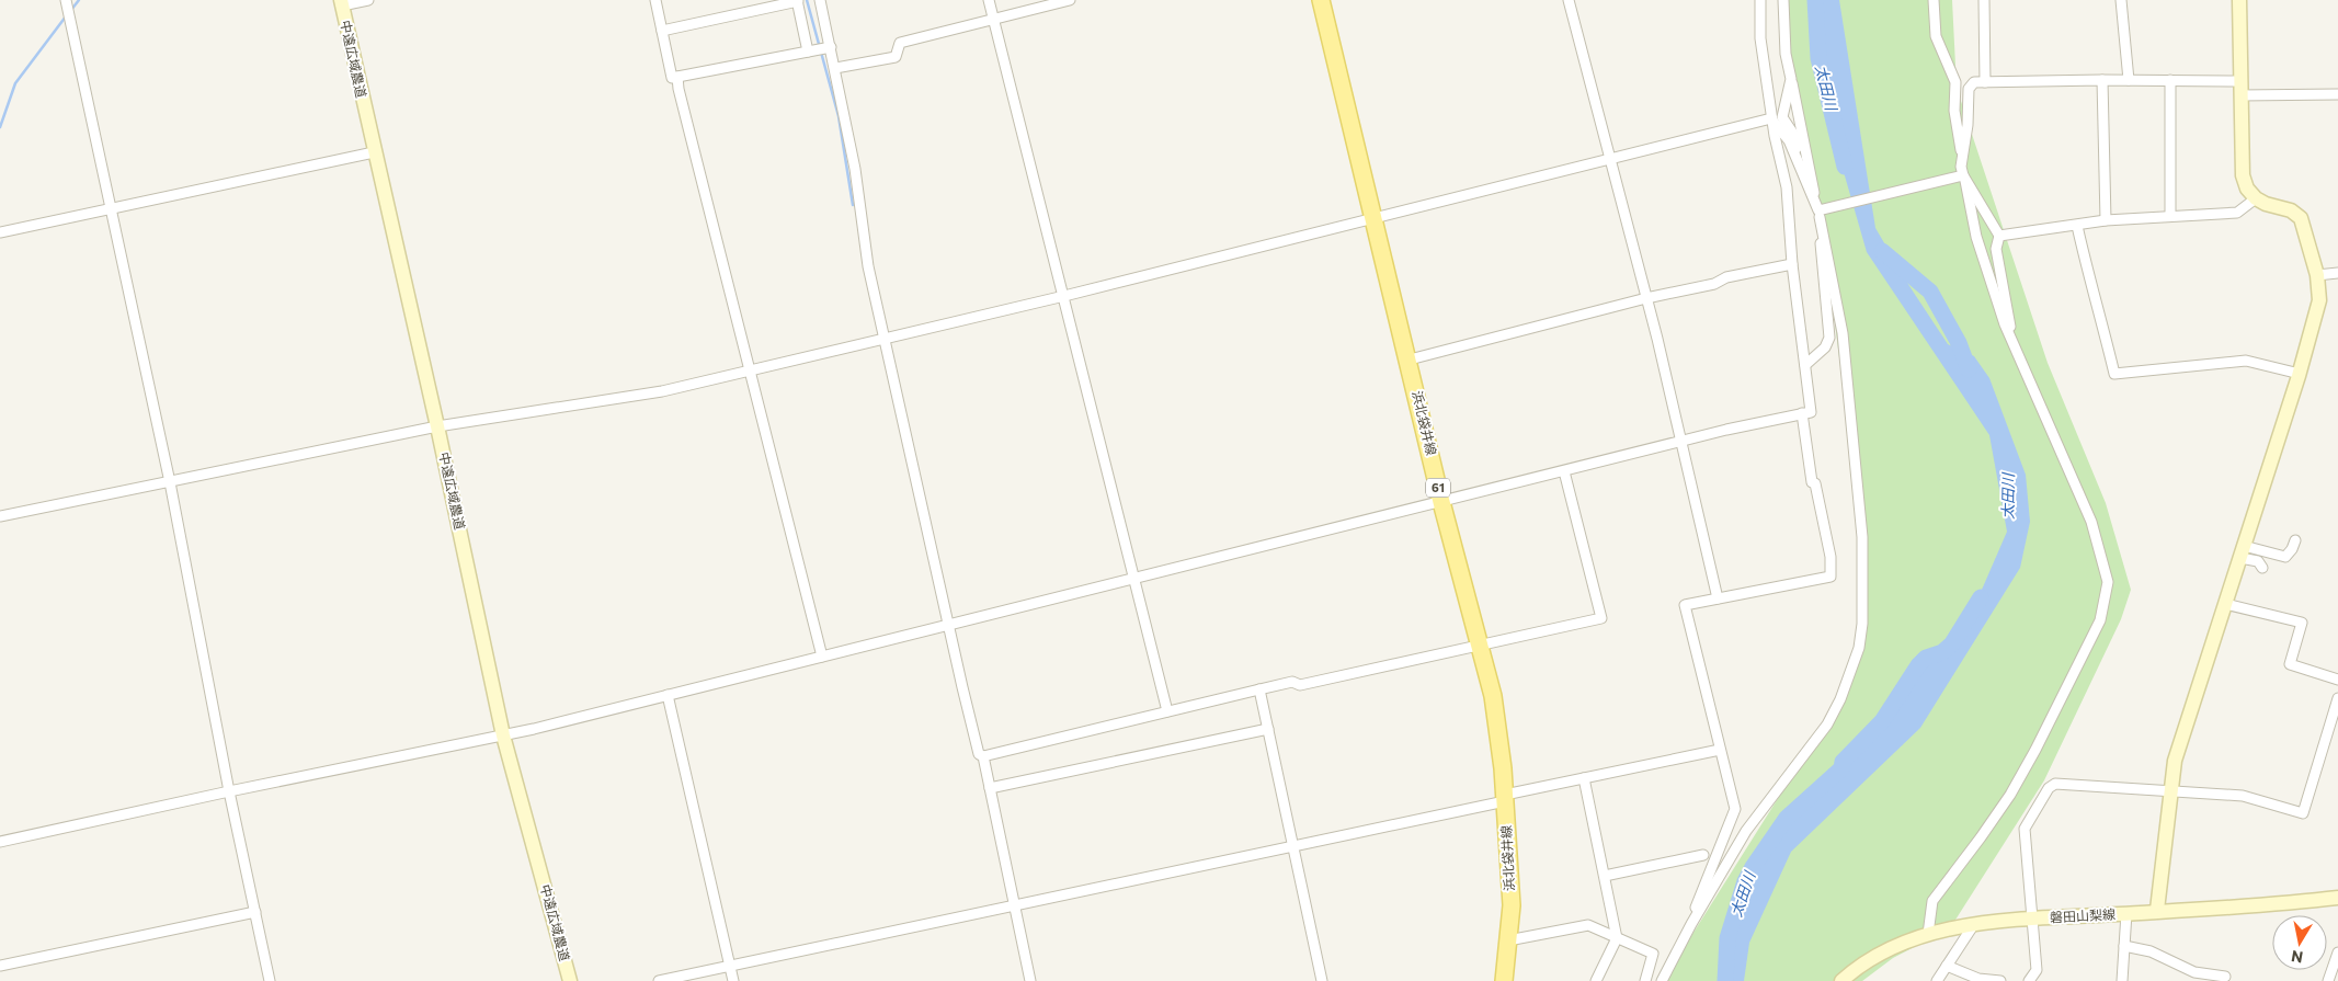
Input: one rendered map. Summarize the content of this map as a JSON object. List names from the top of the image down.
{
  "streets": {
    "main road": ["浜北袋井線", "61"],
    "street": ["中遠広域農道", "磐田山梨線"]
  },
  "water": ["太田川"],
  "north": "bottom"
}
